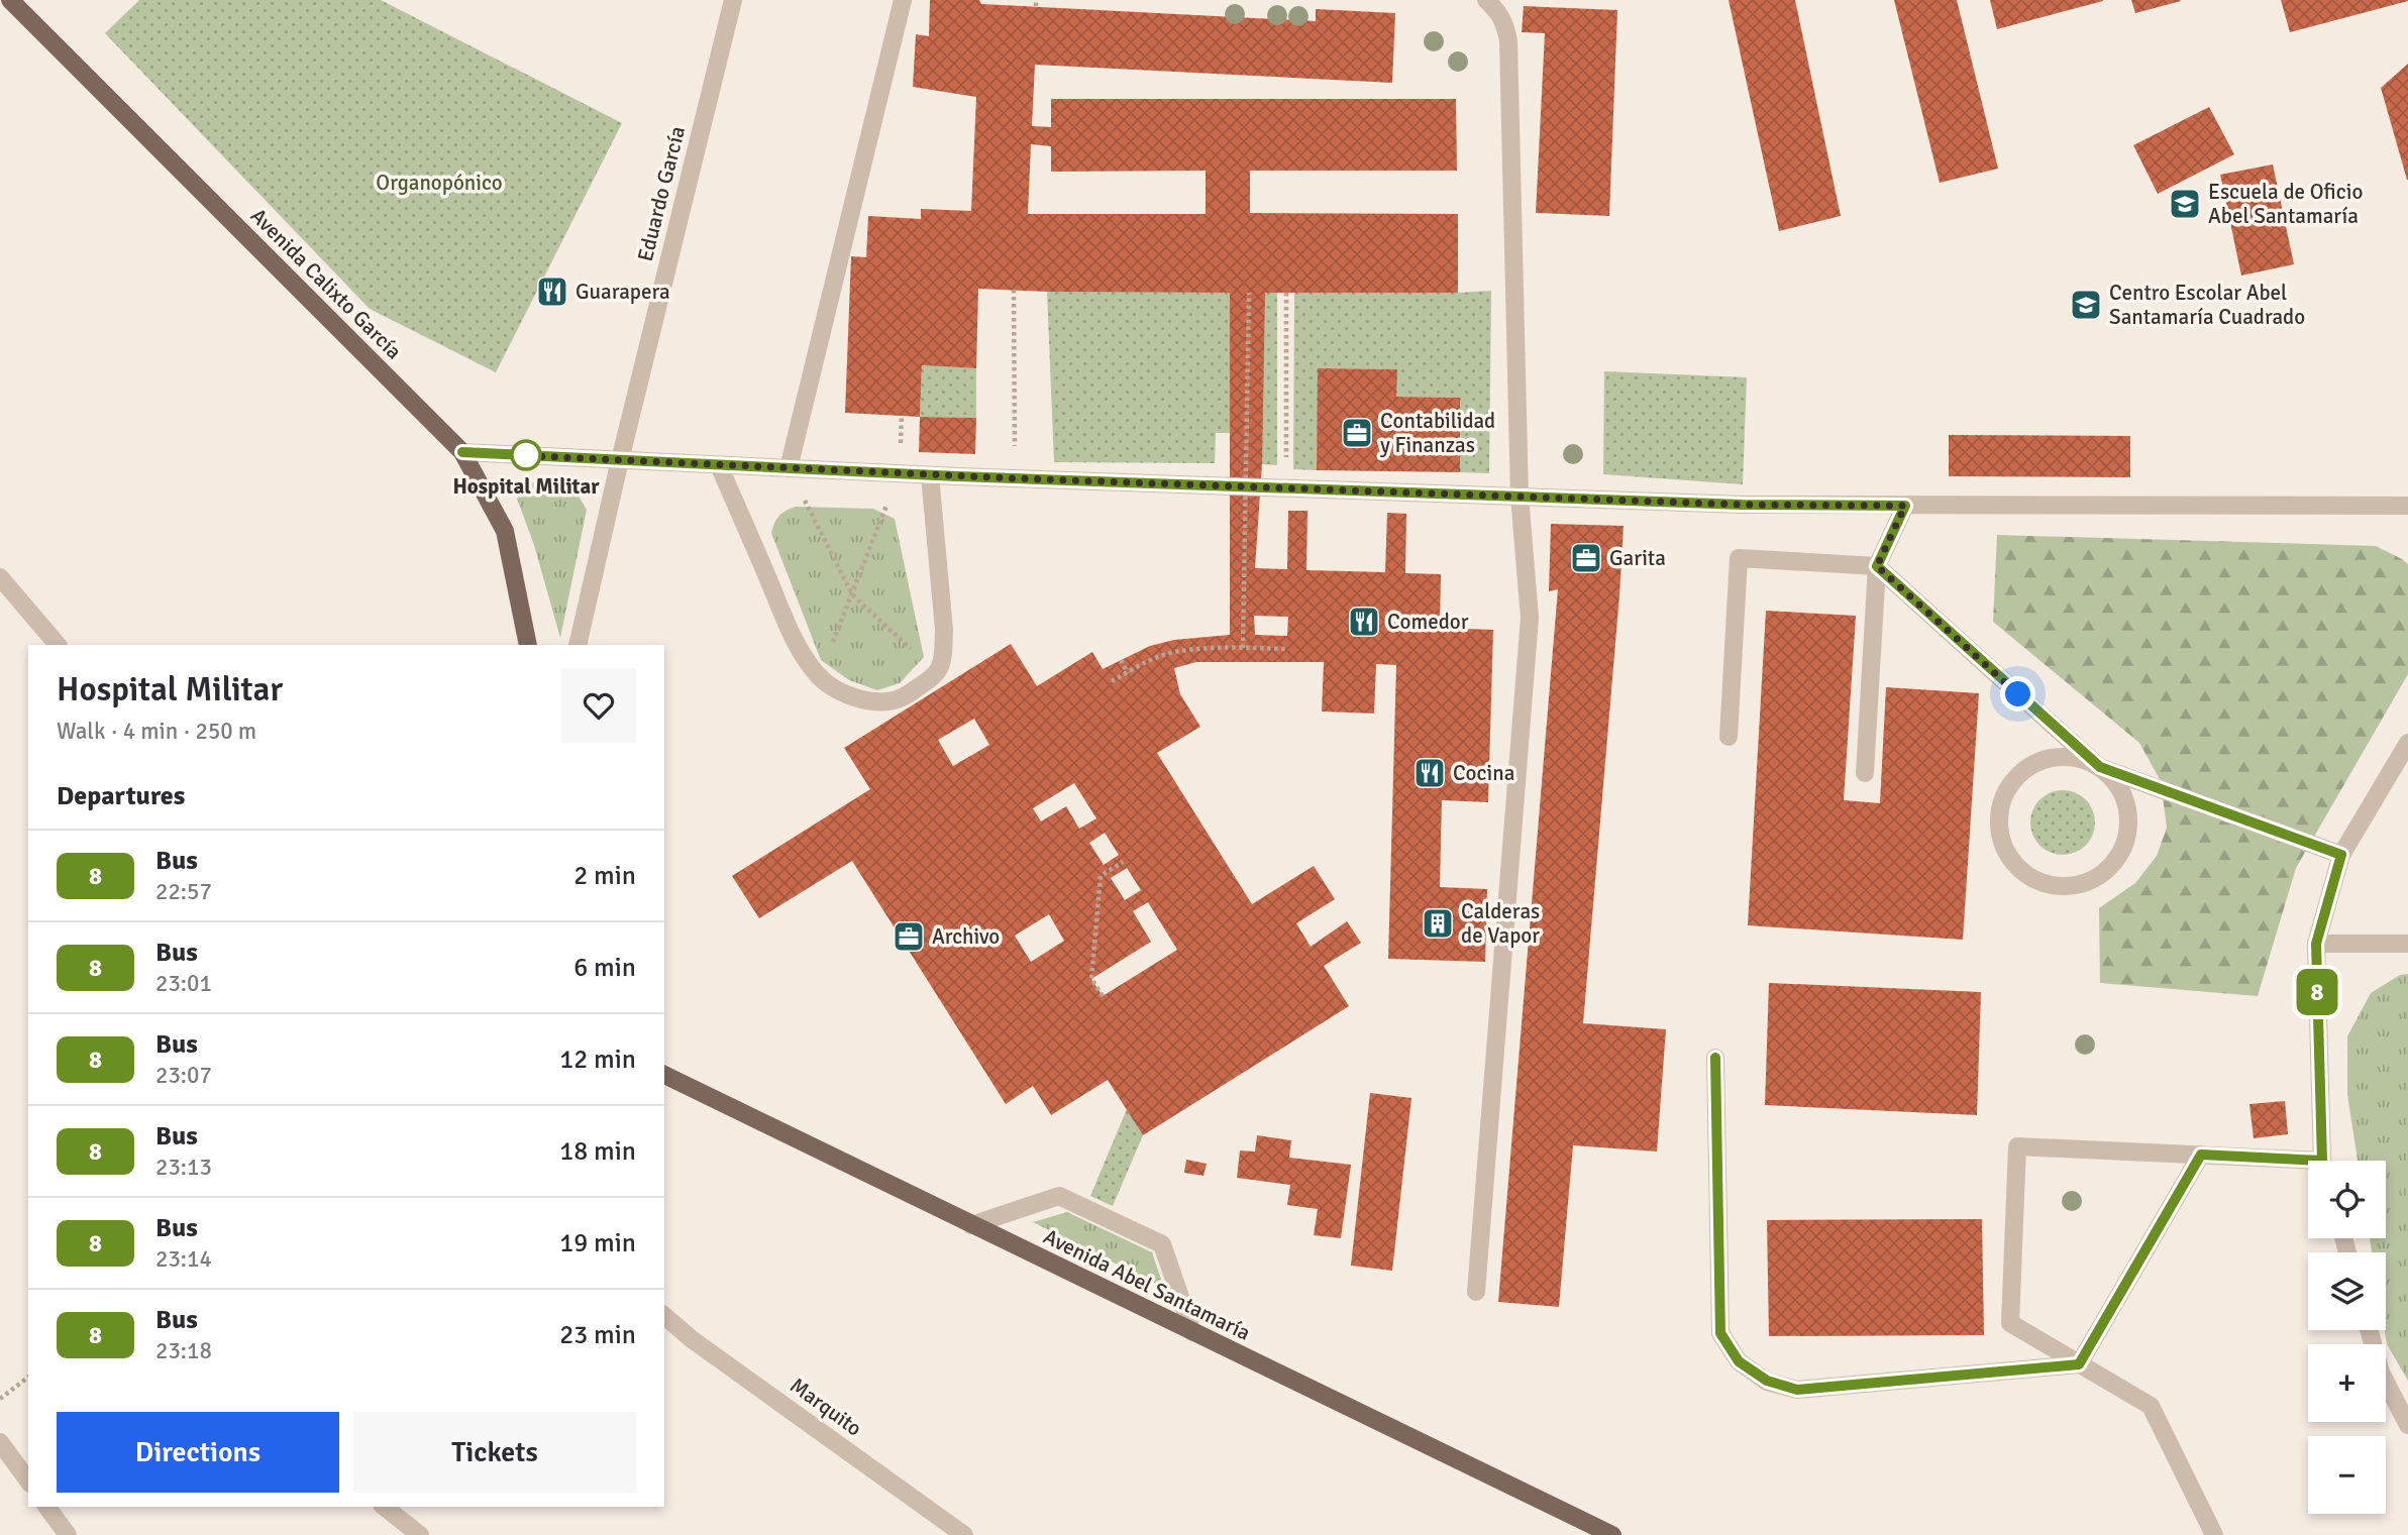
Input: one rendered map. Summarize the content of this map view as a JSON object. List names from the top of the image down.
{
  "streets": {
    "main road": ["Avenida Calixto García", "Avenida Abel Santamaría"],
    "street": ["Eduardo García", "Marquito"]
  },
  "parks": ["Organopónico"],
  "places": {
    "school or university": ["Escuela de Oficio Abel Santamaría", "Centro Escolar Abel Santamaría Cuadrado"],
    "restaurant": ["Guarapera", "Comedor", "Cocina"],
    "office": ["Contabilidad y Finanzas", "Garita", "Archivo"],
    "other": ["Hospital Militar"],
    "building": ["Calderas de Vapor"]
  },
  "lines": ["bus line 8"],
  "page": {
    "on_map": "8",
    "heading": [
      ["Hospital Militar", "Walk · 4 min · 250 m"],
      "Departures"
    ],
    "list": [
      {
        "mark": "8",
        "name": "Bus",
        "note": "22:57",
        "value": "2 min"
      },
      {
        "mark": "8",
        "name": "Bus",
        "note": "23:01",
        "value": "6 min"
      },
      {
        "mark": "8",
        "name": "Bus",
        "note": "23:07",
        "value": "12 min"
      },
      {
        "mark": "8",
        "name": "Bus",
        "note": "23:13",
        "value": "18 min"
      },
      {
        "mark": "8",
        "name": "Bus",
        "note": "23:14",
        "value": "19 min"
      },
      {
        "mark": "8",
        "name": "Bus",
        "note": "23:18",
        "value": "23 min"
      }
    ],
    "map_buttons": ["+", "−"],
    "buttons": ["Directions", "Tickets"]
  }
}
